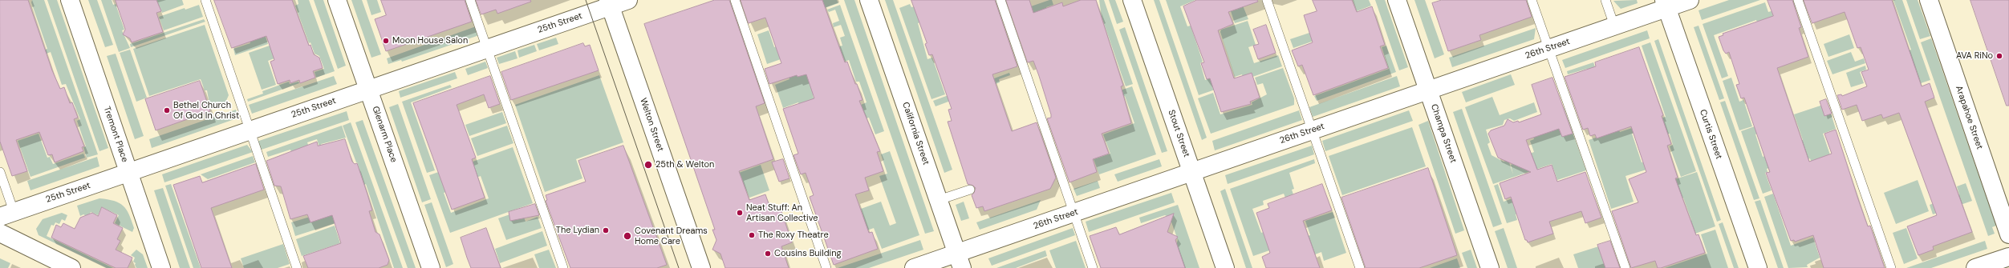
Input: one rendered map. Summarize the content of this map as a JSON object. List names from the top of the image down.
{
  "streets": {
    "street": [
      "25th Street",
      "26th Street",
      "Arapahoe Street",
      "Welton Street",
      "California Street",
      "Stout Street",
      "Champa Street",
      "Tremont Place",
      "Glenarm Place",
      "Curtis Street"
    ]
  },
  "crossings": [
    ["25th Street", "Welton Street"],
    ["25th Street", "Tremont Place"],
    ["25th Street", "Glenarm Place"],
    ["26th Street", "California Street"],
    ["26th Street", "Stout Street"],
    ["26th Street", "Champa Street"],
    ["26th Street", "Curtis Street"]
  ],
  "places": [
    "Moon House Salon",
    "AVA RiNo",
    "Bethel Church Of God In Christ",
    "25th & Welton",
    "Neat Stuff: An Artisan Collective",
    "The Lydian",
    "The Roxy Theatre",
    "Covenant Dreams Home Care",
    "Cousins Building"
  ]
}
